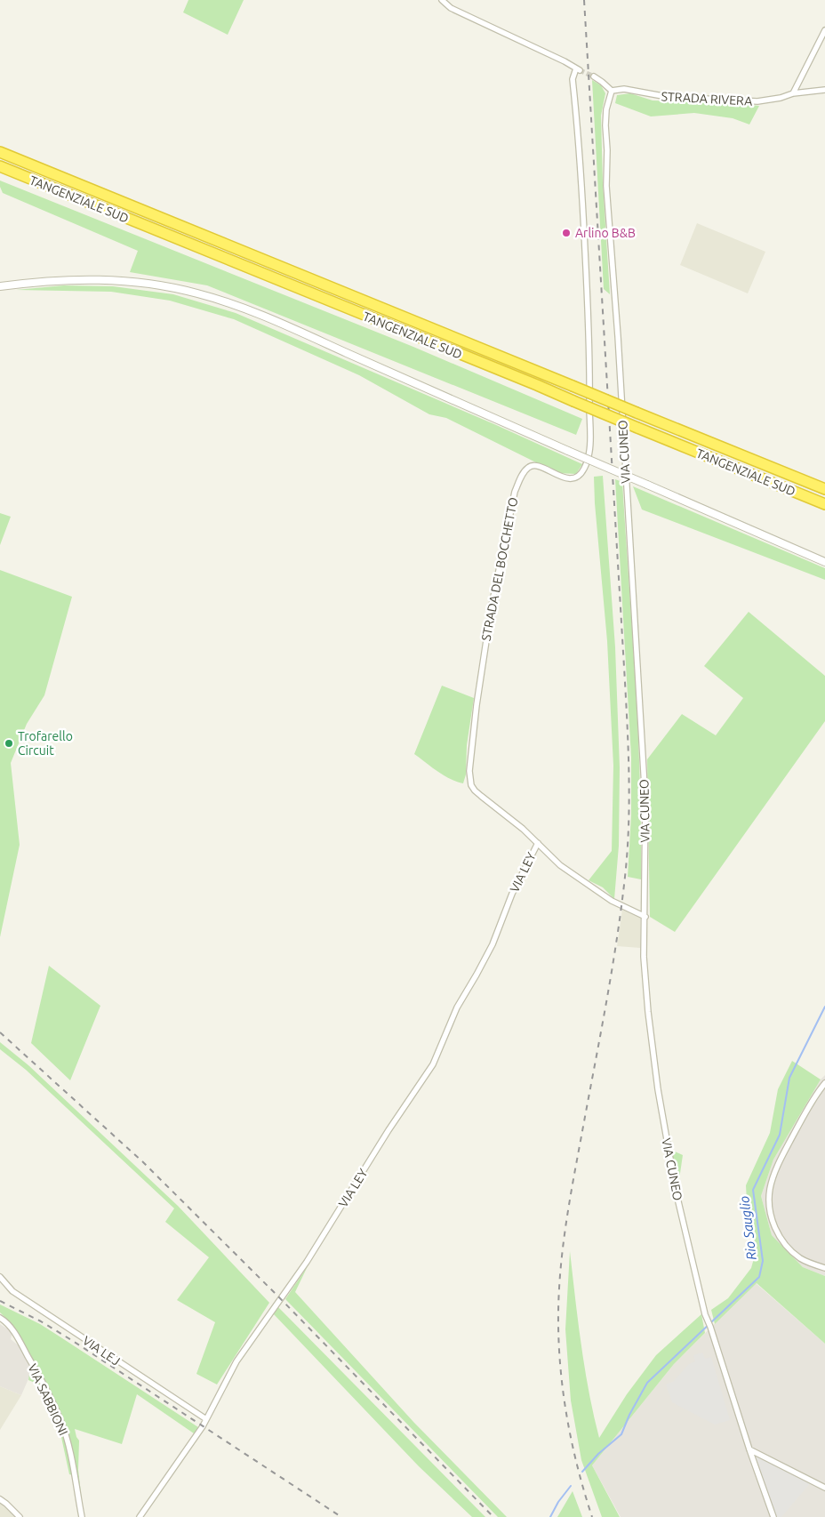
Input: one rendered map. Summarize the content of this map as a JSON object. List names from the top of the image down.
{
  "streets": {
    "highway": ["TANGENZIALE SUD"],
    "street": [
      "STRADA RIVERA",
      "VIA CUNEO",
      "STRADA DEL BOCCHETTO",
      "VIA LEY",
      "VIA LEJ",
      "VIA SABBIONI"
    ]
  },
  "crossings": [
    ["STRADA RIVERA", "VIA CUNEO"],
    ["VIA CUNEO", "STRADA DEL BOCCHETTO"],
    ["STRADA DEL BOCCHETTO", "VIA LEY"],
    ["VIA LEY", "VIA LEJ"]
  ],
  "water": ["Rio Sauglio"],
  "places": ["Arlino B&B", "Trofarello Circuit"]
}
